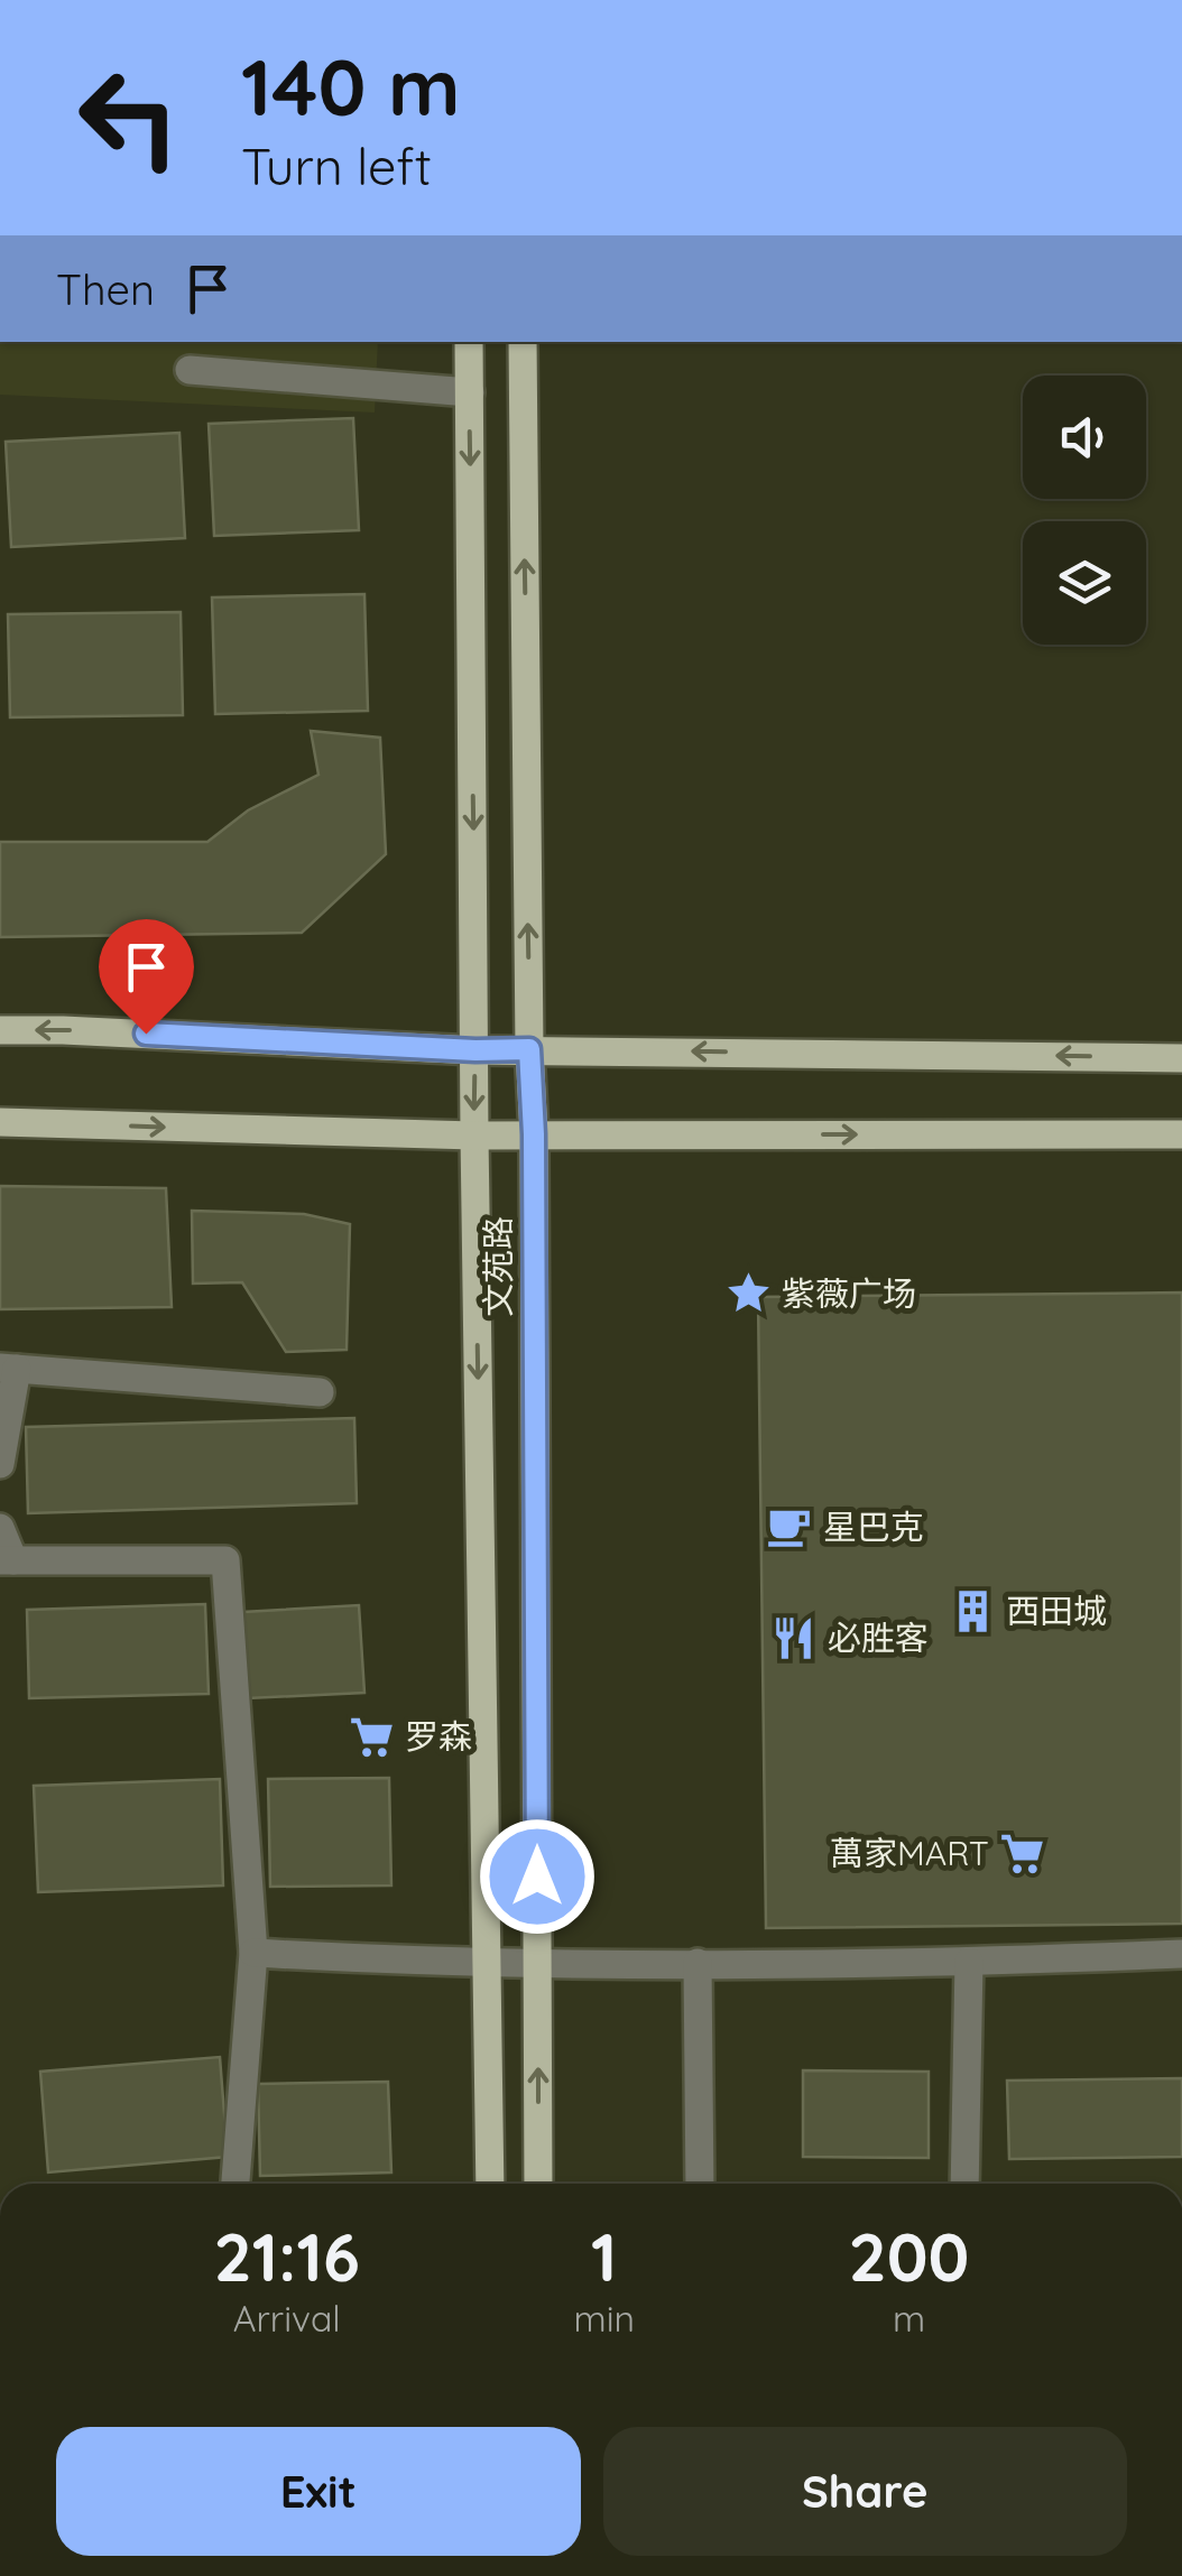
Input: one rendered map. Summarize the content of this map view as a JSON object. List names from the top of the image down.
{
  "streets": {
    "main road": ["文苑路"]
  },
  "places": {
    "place": ["紫薇广场"],
    "cafe": ["星巴克"],
    "building": ["西田城"],
    "restaurant": ["必胜客"],
    "supermarket": ["罗森", "萬家MART"]
  },
  "page": {
    "turn": ["140 m", "Turn left"],
    "then": "Then",
    "eta": [
      "21:16",
      "Arrival",
      "1",
      "min",
      "200",
      "m"
    ],
    "buttons": ["Exit", "Share"]
  }
}
